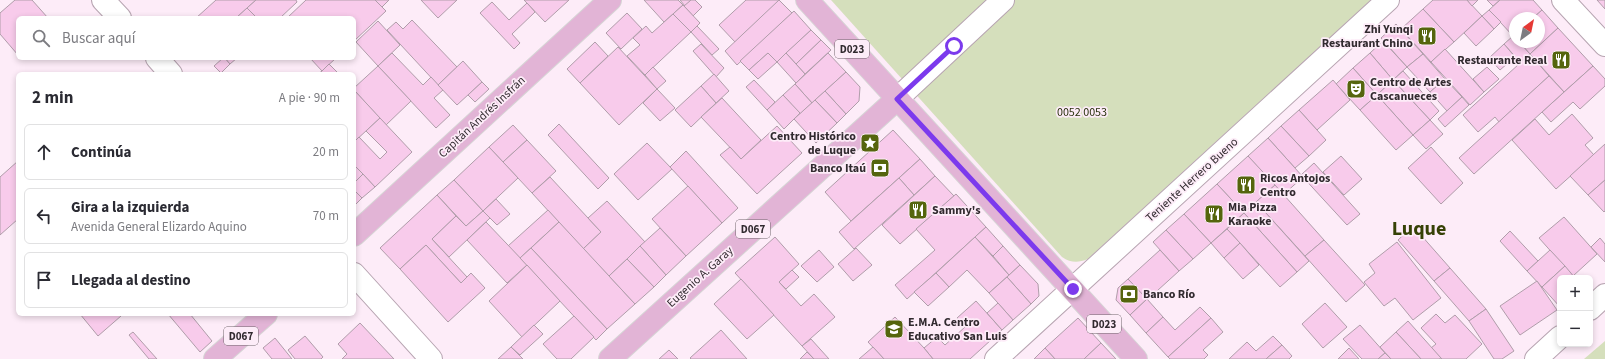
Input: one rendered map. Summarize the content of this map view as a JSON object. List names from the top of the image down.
{
  "streets": {
    "main road": [
      "D023",
      "Capitán Andrés Insfrán",
      "D067",
      "Eugenio A. Garay"
    ],
    "street": ["Teniente Herrero Bueno"]
  },
  "crossings": [
    ["D023", "Teniente Herrero Bueno"],
    ["D023", "Eugenio A. Garay"]
  ],
  "districts": ["Luque"],
  "parks": ["0052 0053"],
  "places": {
    "restaurant": [
      "Zhi Yunqi Restaurant Chino",
      "Restaurante Real",
      "Ricos Antojos Centro",
      "Sammy's",
      "Mia Pizza Karaoke"
    ],
    "theatre": ["Centro de Artes Cascanueces"],
    "place": ["Centro Histórico de Luque"],
    "bank": ["Banco Itaú", "Banco Río"],
    "school or university": ["E.M.A. Centro Educativo San Luis"]
  },
  "north": "top right",
  "page": {
    "search": "Buscar aquí",
    "heading": ["2 min", "A pie · 90 m"],
    "list": [
      ["Continúa", "20 m"],
      ["Gira a la izquierda", "Avenida General Elizardo Aquino", "70 m"],
      "Llegada al destino"
    ],
    "map_buttons": ["+", "−"]
  }
}
